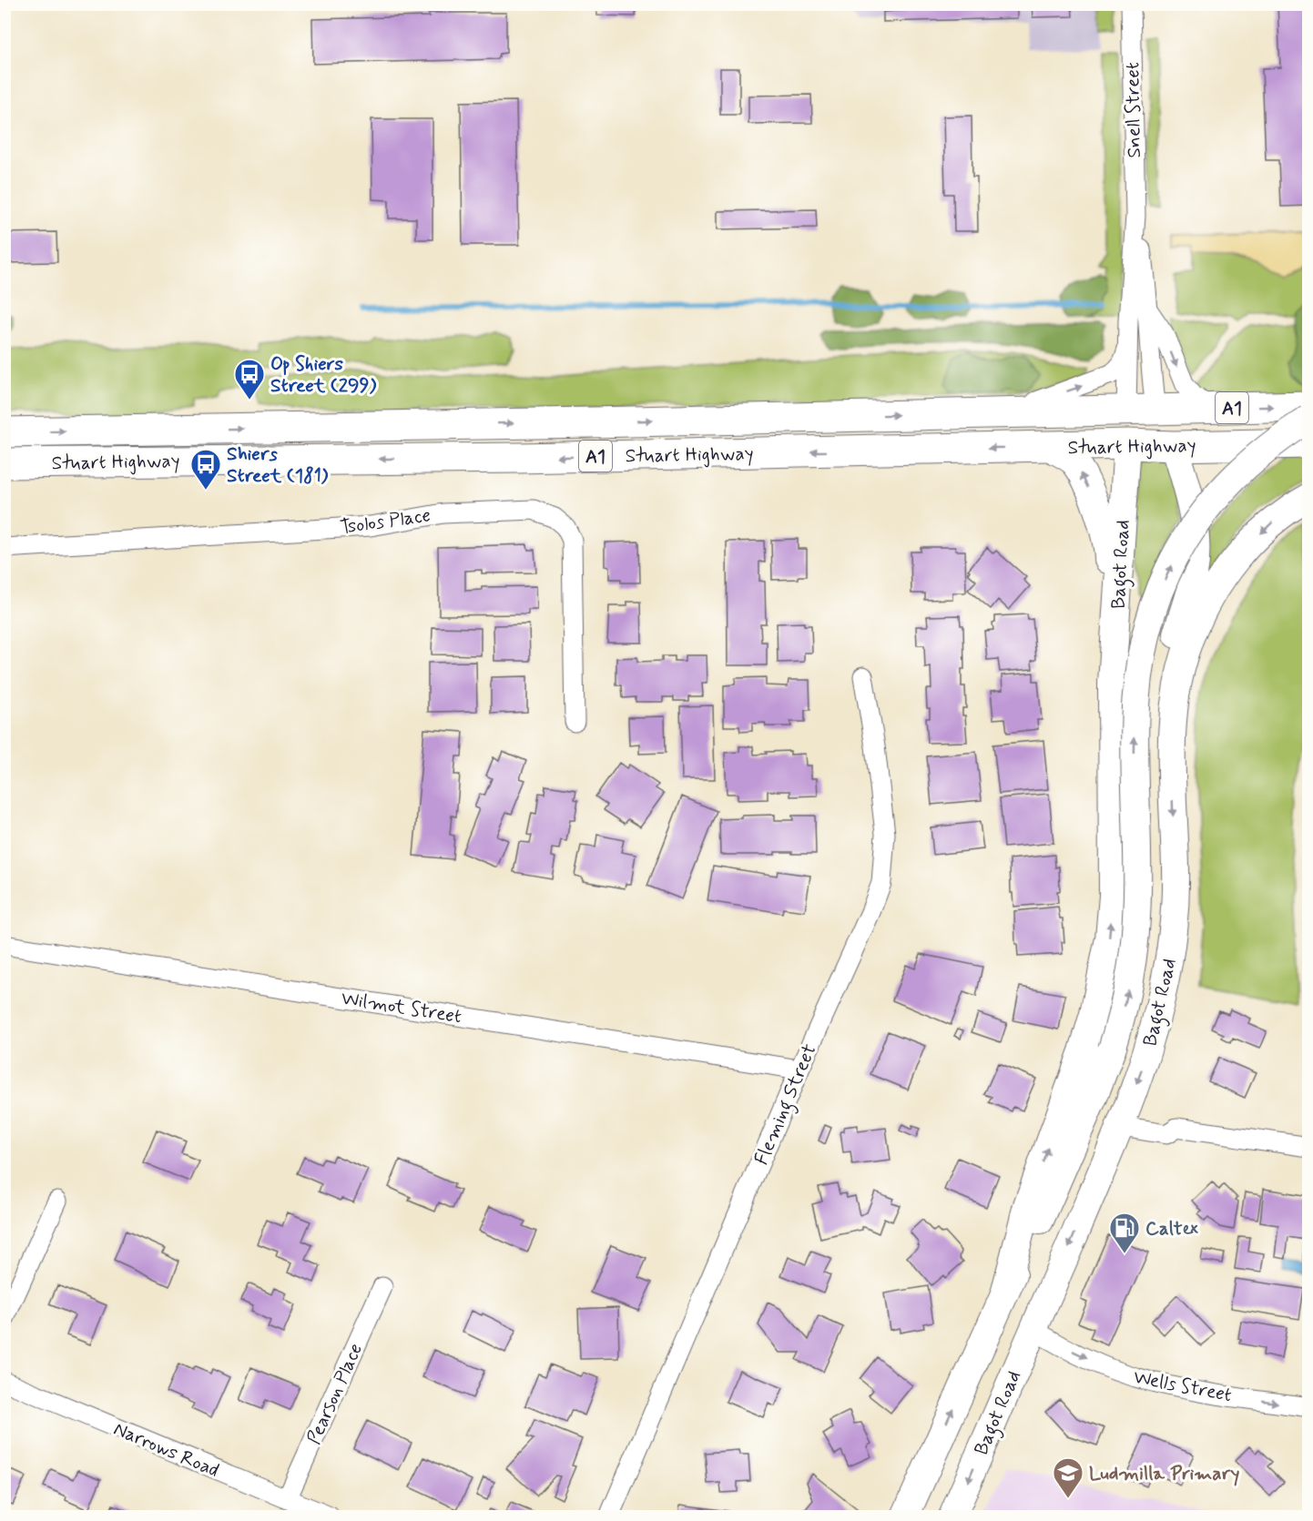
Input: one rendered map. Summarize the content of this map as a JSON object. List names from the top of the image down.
{
  "streets": {
    "highway": ["A1", "Stuart Highway"],
    "main road": ["Bagot Road"],
    "street": [
      "Snell Street",
      "Tsolos Place",
      "Wilmot Street",
      "Fleming Street",
      "Wells Street",
      "Pearson Place",
      "Narrows Road"
    ]
  },
  "crossings": [
    ["Snell Street", "Stuart Highway"],
    ["Stuart Highway", "Bagot Road"],
    ["Bagot Road", "Wells Street"],
    ["Wilmot Street", "Fleming Street"],
    ["Pearson Place", "Narrows Road"]
  ],
  "one_way": ["Wells Street"],
  "places": {
    "bus stop": ["Op Shiers Street (299)", "Shiers Street (181)"],
    "fuel station": ["Caltex"],
    "school or university": ["Ludmilla Primary"]
  }
}
